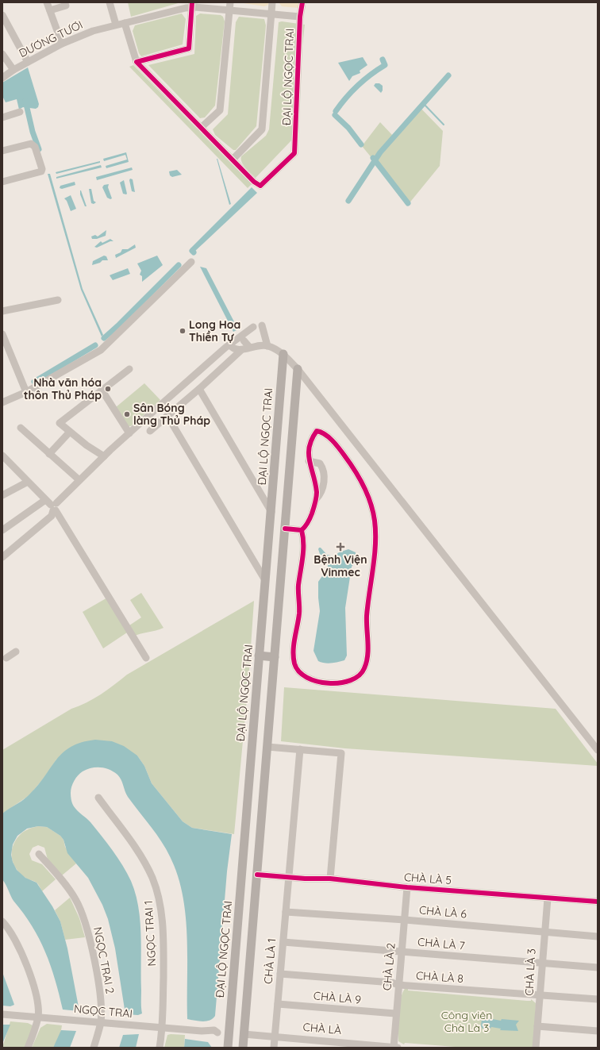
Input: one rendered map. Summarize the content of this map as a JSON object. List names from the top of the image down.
{
  "streets": {
    "main road": ["ĐẠI LỘ NGỌC TRAI"],
    "street": [
      "DƯƠNG TƯƠI",
      "CHÀ LÀ 5",
      "CHÀ LÀ 6",
      "NGỌC TRAI 1",
      "CHÀ LÀ 7",
      "NGỌC TRAI 2",
      "CHÀ LÀ 1",
      "CHÀ LÀ 2",
      "CHÀ LÀ 3",
      "CHÀ LÀ 8",
      "CHÀ LÀ 9",
      "NGỌC TRAI",
      "CHÀ LÀ"
    ]
  },
  "crossings": [
    ["DƯƠNG TƯƠI", "ĐẠI LỘ NGỌC TRAI"],
    ["ĐẠI LỘ NGỌC TRAI", "NGỌC TRAI"],
    ["CHÀ LÀ 5", "CHÀ LÀ 1"],
    ["CHÀ LÀ 5", "CHÀ LÀ 2"],
    ["CHÀ LÀ 5", "CHÀ LÀ 3"],
    ["CHÀ LÀ 6", "CHÀ LÀ 1"],
    ["CHÀ LÀ 6", "CHÀ LÀ 2"],
    ["CHÀ LÀ 6", "CHÀ LÀ 3"],
    ["NGỌC TRAI 1", "NGỌC TRAI"],
    ["CHÀ LÀ 7", "CHÀ LÀ 1"],
    ["CHÀ LÀ 7", "CHÀ LÀ 2"],
    ["CHÀ LÀ 7", "CHÀ LÀ 3"],
    ["NGỌC TRAI 2", "NGỌC TRAI"],
    ["CHÀ LÀ 1", "CHÀ LÀ 8"],
    ["CHÀ LÀ 1", "CHÀ LÀ 9"],
    ["CHÀ LÀ 1", "CHÀ LÀ"],
    ["CHÀ LÀ 2", "CHÀ LÀ 8"],
    ["CHÀ LÀ 2", "CHÀ LÀ 9"],
    ["CHÀ LÀ 2", "CHÀ LÀ"],
    ["CHÀ LÀ 3", "CHÀ LÀ 8"]
  ],
  "parks": ["Công viên Chà Là 3"],
  "places": {
    "other": ["Long Hoa Thiền Tự", "Nhà văn hóa thôn Thủ Pháp", "Sân Bóng làng Thủ Pháp"],
    "health": ["Bệnh Viện Vinmec"]
  }
}
